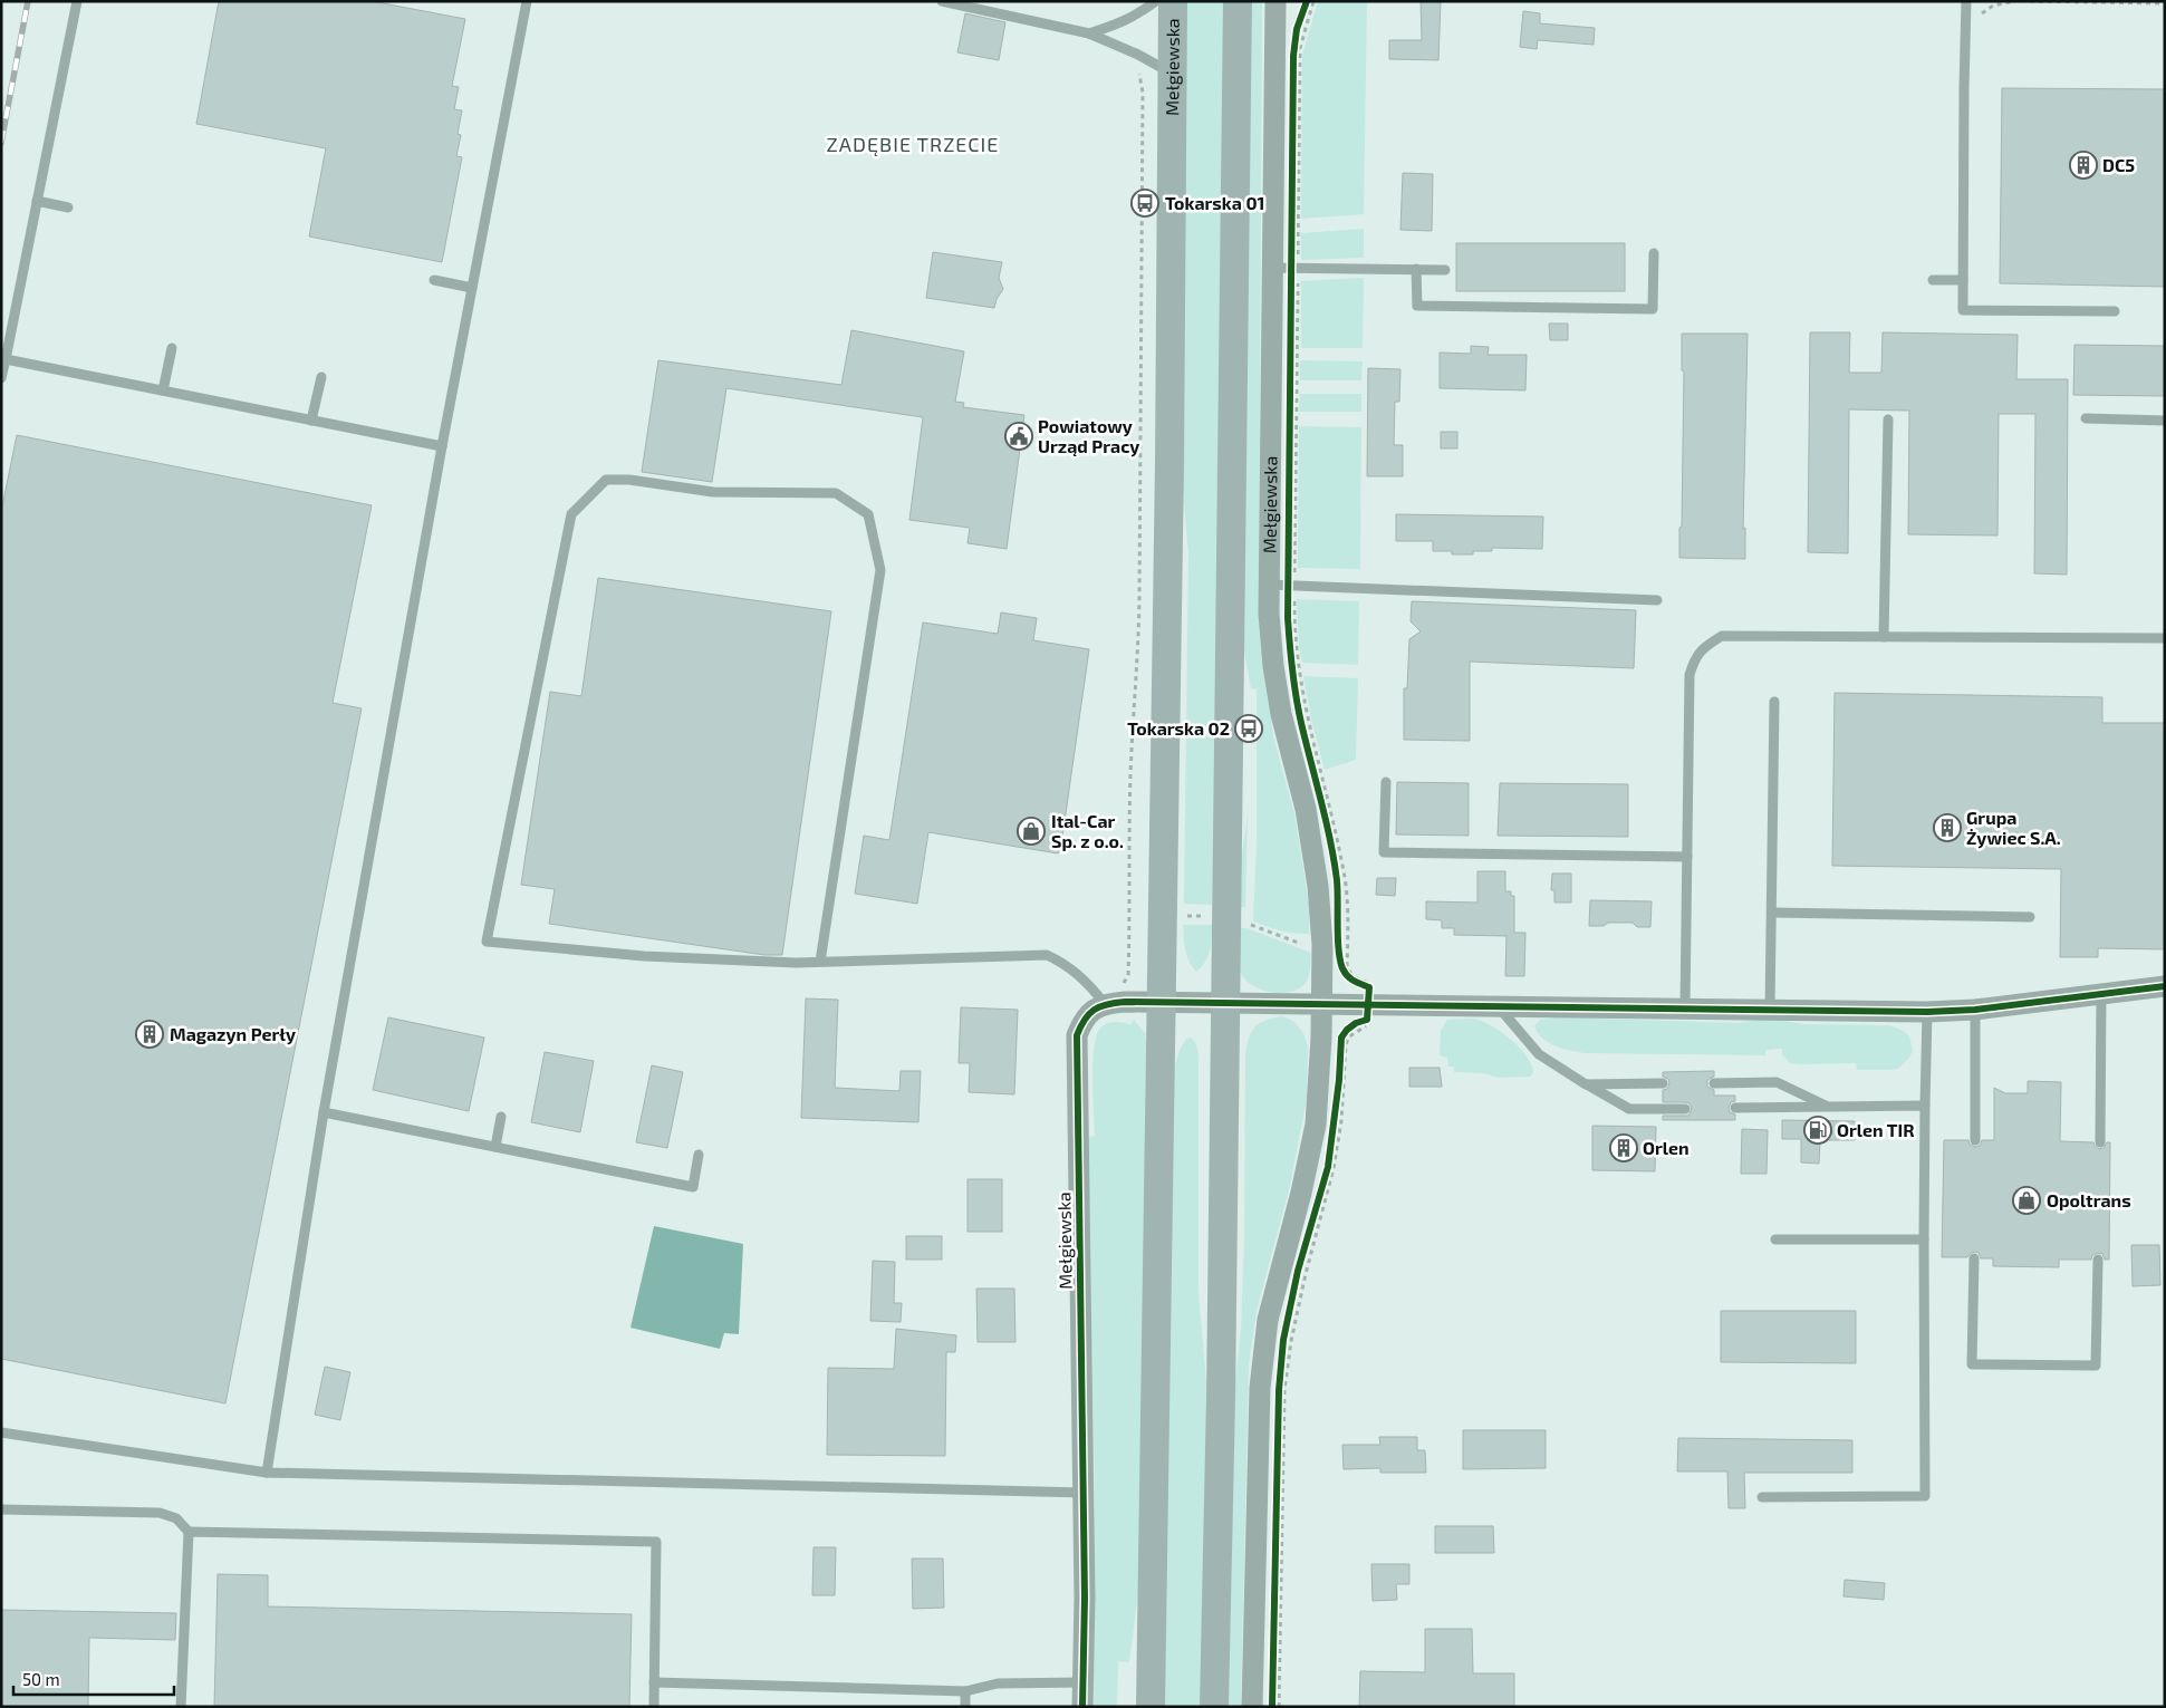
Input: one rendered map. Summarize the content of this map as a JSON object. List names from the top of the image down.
{
  "streets": {
    "main road": ["Mełgiewska"]
  },
  "districts": ["ZADĘBIE TRZECIE"],
  "places": {
    "building": [
      "DC5",
      "Grupa Żywiec S.A.",
      "Magazyn Perły",
      "Orlen"
    ],
    "bus stop": ["Tokarska 01", "Tokarska 02"],
    "public building": ["Powiatowy Urząd Pracy"],
    "shop": ["Ital-Car Sp. z o.o.", "Opoltrans"],
    "fuel station": ["Orlen TIR"]
  },
  "scale_bar": "50 m"
}
